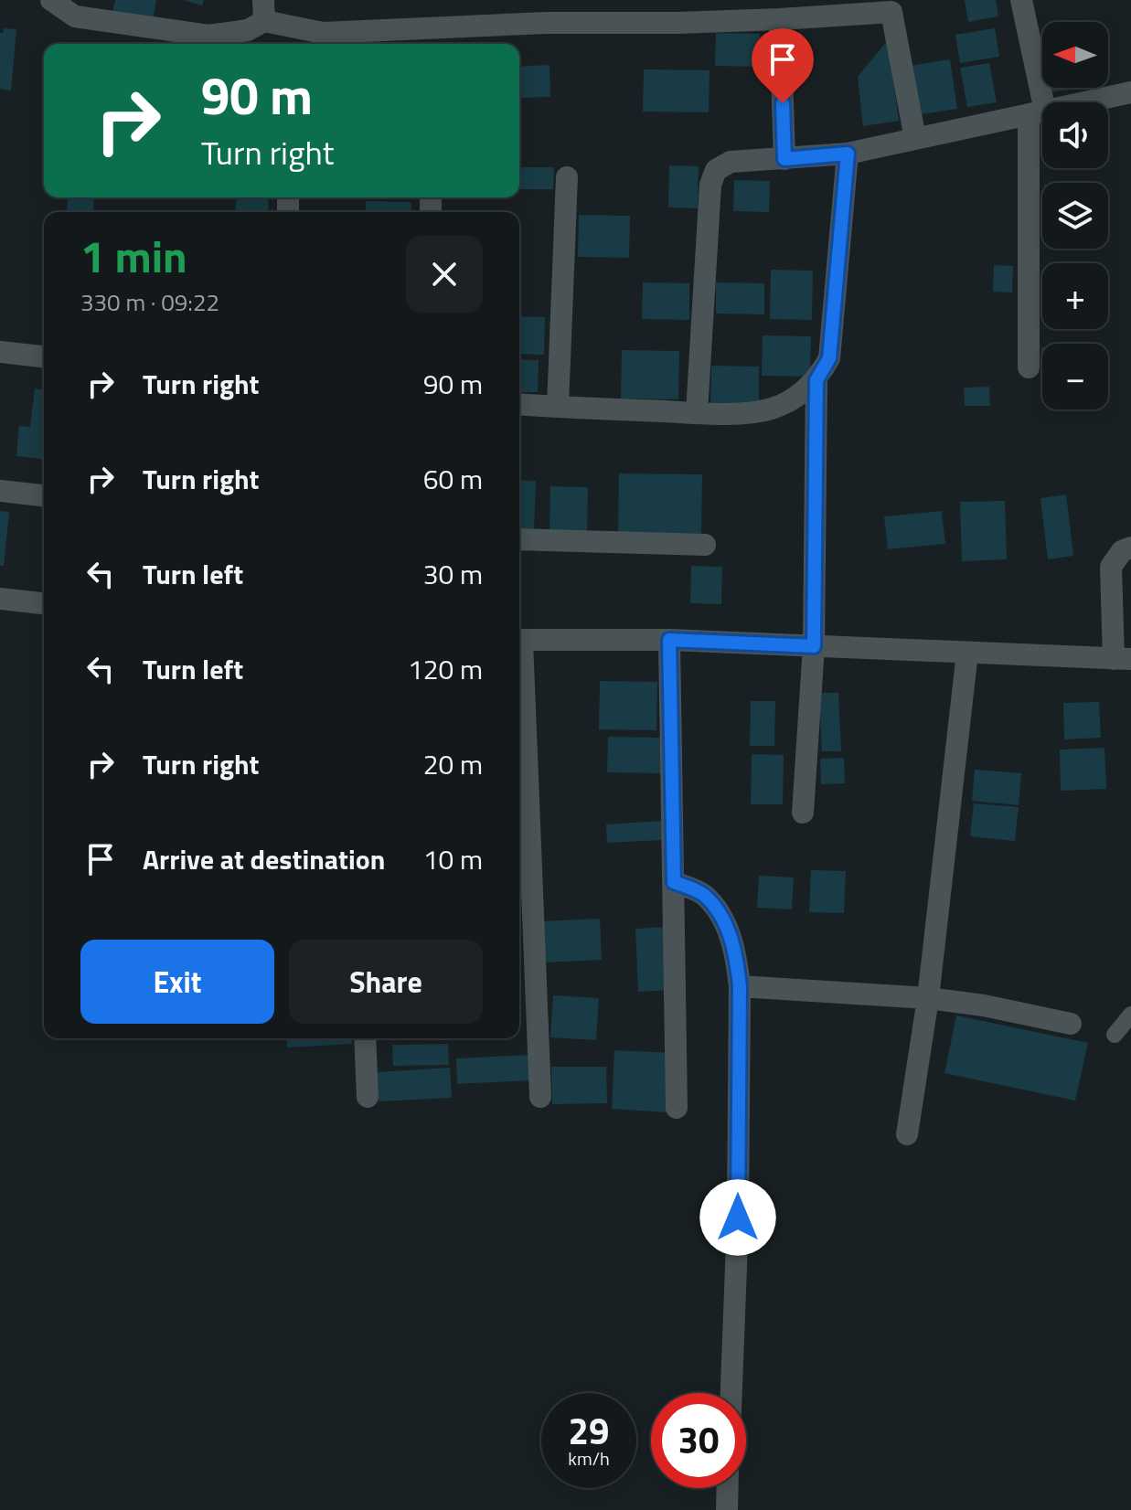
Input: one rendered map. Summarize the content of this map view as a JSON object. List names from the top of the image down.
{
  "north": "left",
  "page": {
    "map_buttons": ["+", "−"],
    "turn": ["90 m", "Turn right"],
    "heading": ["1 min", "330 m · 09:22"],
    "list": [
      {
        "name": "Turn right",
        "value": "90 m"
      },
      {
        "name": "Turn right",
        "value": "60 m"
      },
      {
        "name": "Turn left",
        "value": "30 m"
      },
      {
        "name": "Turn left",
        "value": "120 m"
      },
      {
        "name": "Turn right",
        "value": "20 m"
      },
      {
        "name": "Arrive at destination",
        "value": "10 m"
      }
    ],
    "buttons": ["Exit", "Share"],
    "speed": "29 km/h",
    "limit": "30"
  }
}
